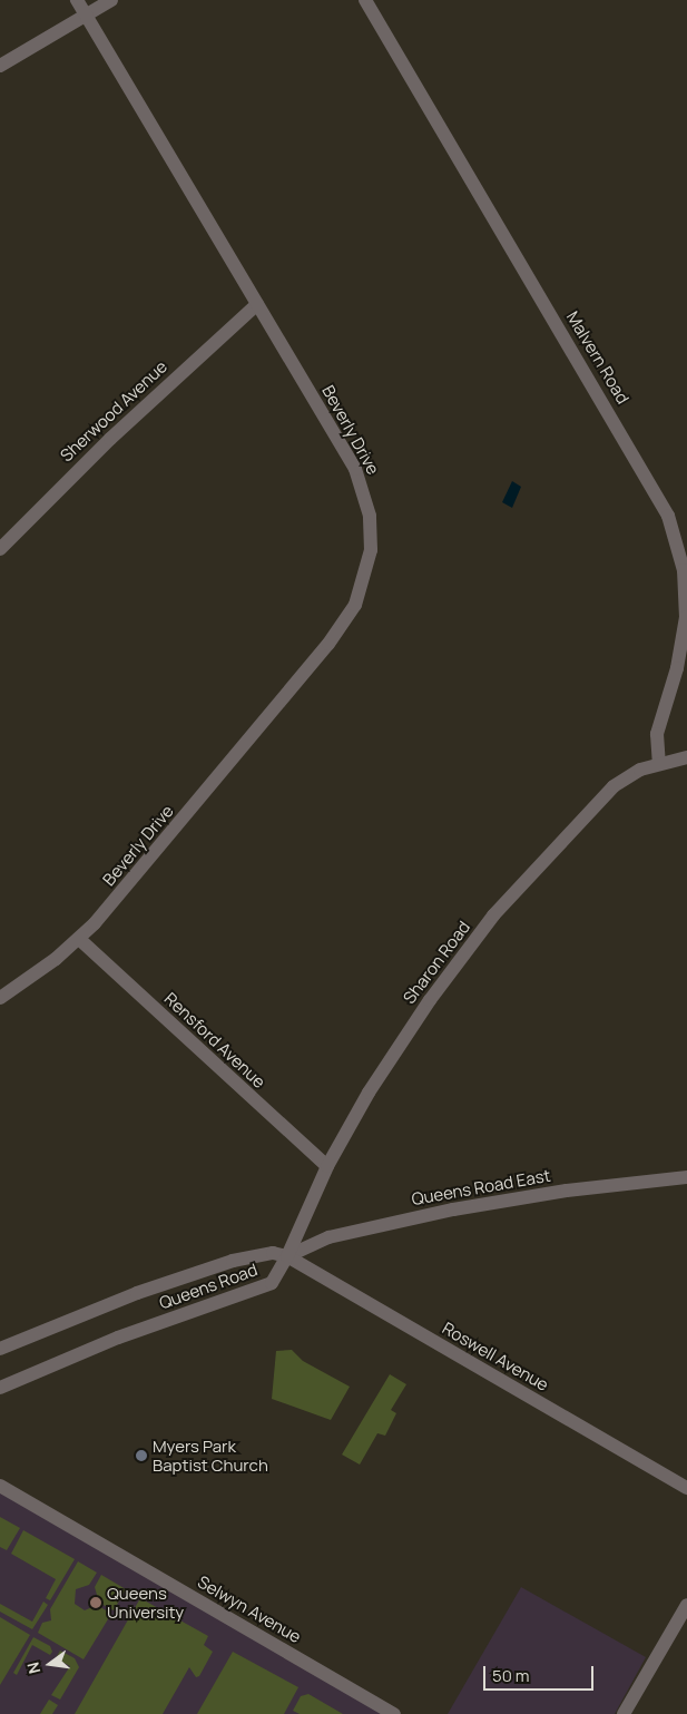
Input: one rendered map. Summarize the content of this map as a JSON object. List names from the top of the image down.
{
  "streets": {
    "street": [
      "Malvern Road",
      "Sherwood Avenue",
      "Beverly Drive",
      "Sharon Road",
      "Rensford Avenue",
      "Queens Road East",
      "Queens Road",
      "Roswell Avenue",
      "Selwyn Avenue"
    ]
  },
  "crossings": [
    ["Malvern Road", "Sharon Road"],
    ["Sherwood Avenue", "Beverly Drive"],
    ["Beverly Drive", "Rensford Avenue"],
    ["Sharon Road", "Rensford Avenue"],
    ["Sharon Road", "Queens Road East"],
    ["Sharon Road", "Queens Road"],
    ["Sharon Road", "Roswell Avenue"],
    ["Queens Road East", "Queens Road"],
    ["Queens Road East", "Roswell Avenue"],
    ["Queens Road", "Roswell Avenue"]
  ],
  "places": ["Myers Park Baptist Church", "Queens University"],
  "scale_bar": "50 m",
  "north": "left"
}
